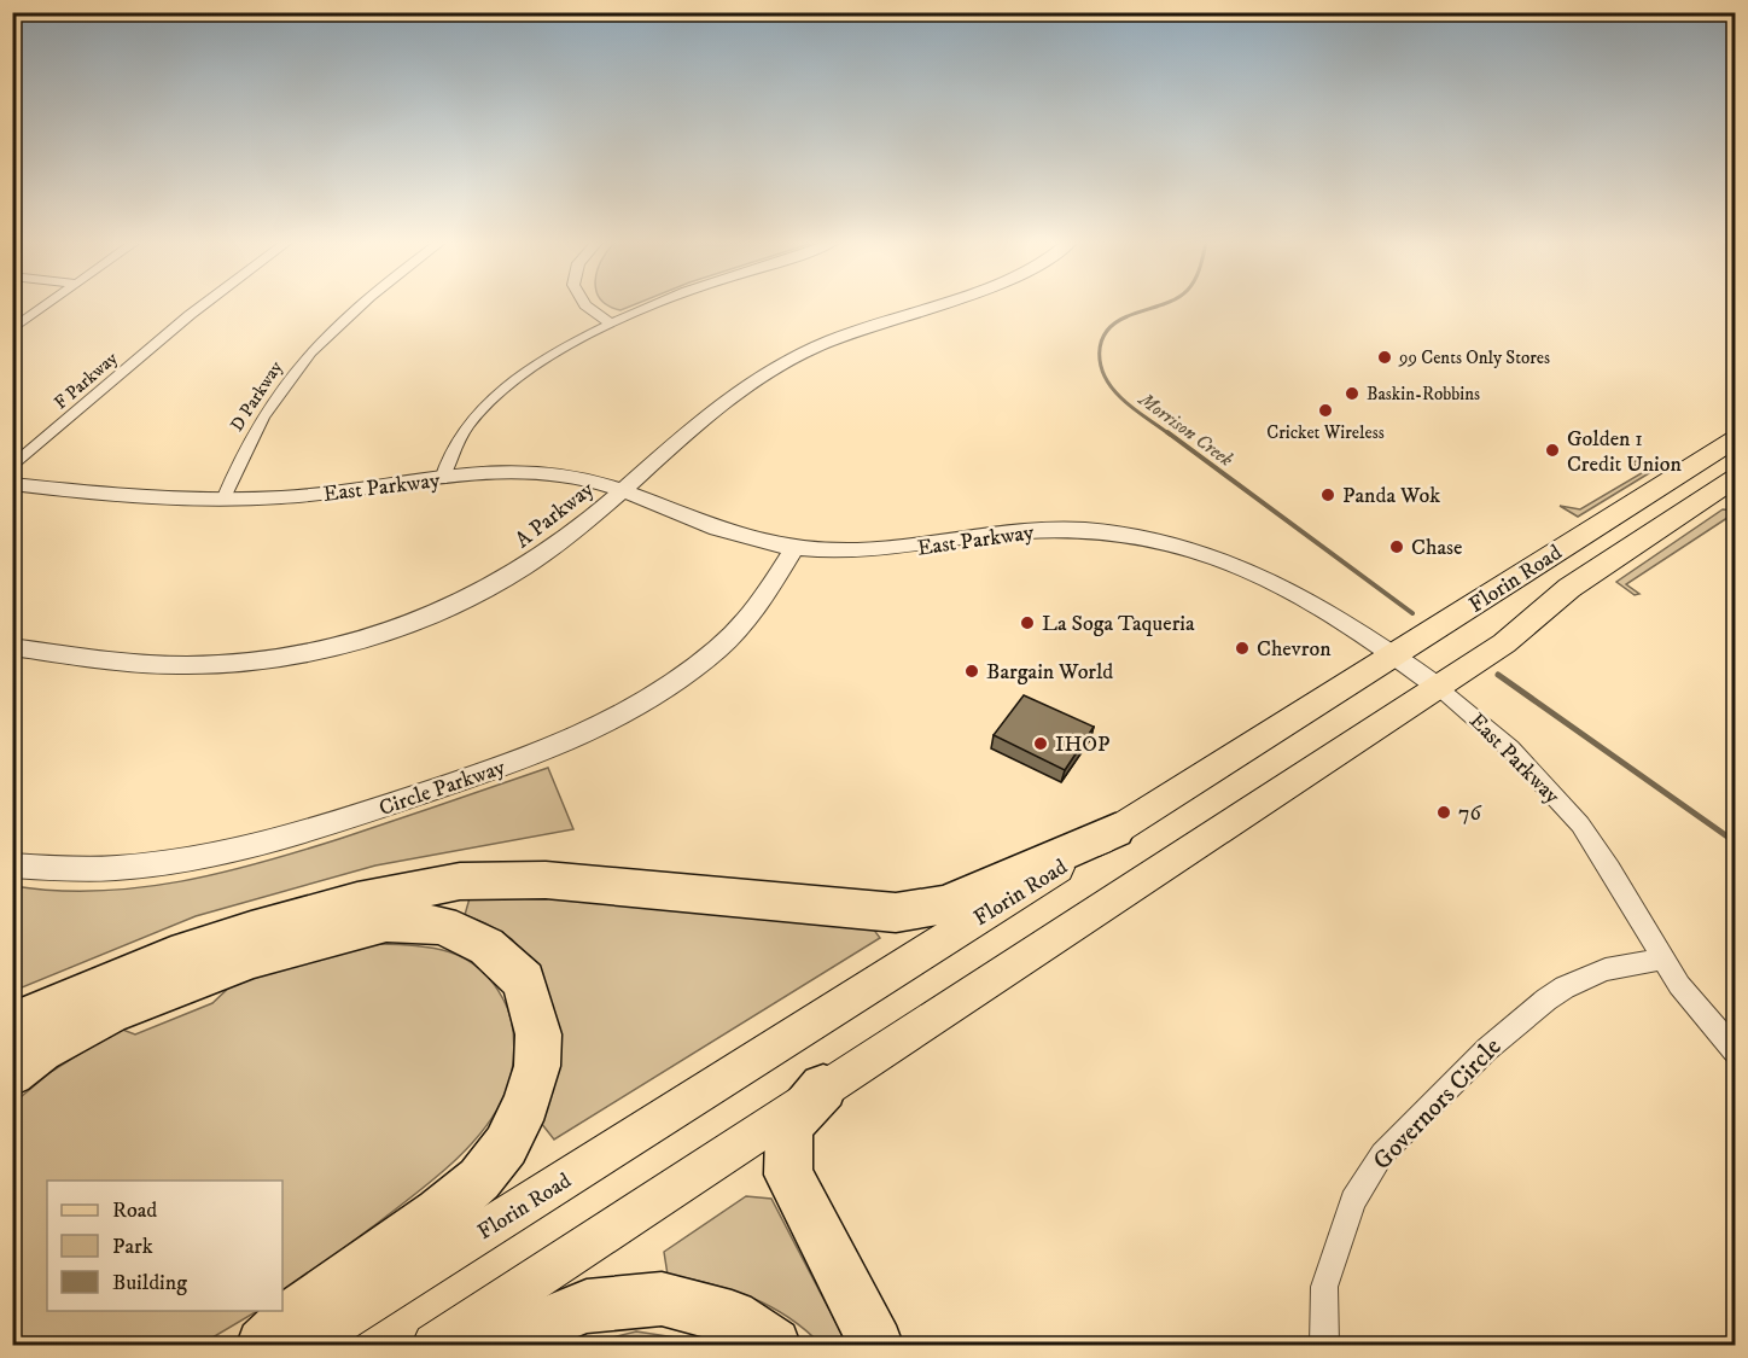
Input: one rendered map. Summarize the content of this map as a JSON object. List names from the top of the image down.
{
  "streets": {
    "main road": ["Florin Road"],
    "street": [
      "F Parkway",
      "D Parkway",
      "East Parkway",
      "A Parkway",
      "Circle Parkway",
      "Governors Circle"
    ]
  },
  "crossings": [
    ["D Parkway", "East Parkway"],
    ["East Parkway", "A Parkway"],
    ["East Parkway", "Florin Road"],
    ["East Parkway", "Circle Parkway"],
    ["East Parkway", "Governors Circle"]
  ],
  "water": ["Morrison Creek"],
  "places": [
    "99 Cents Only Stores",
    "Baskin-Robbins",
    "Cricket Wireless",
    "Golden 1 Credit Union",
    "Panda Wok",
    "Chase",
    "La Soga Taqueria",
    "Chevron",
    "Bargain World",
    "IHOP",
    "76"
  ],
  "legend": ["Road", "Park", "Building"]
}
